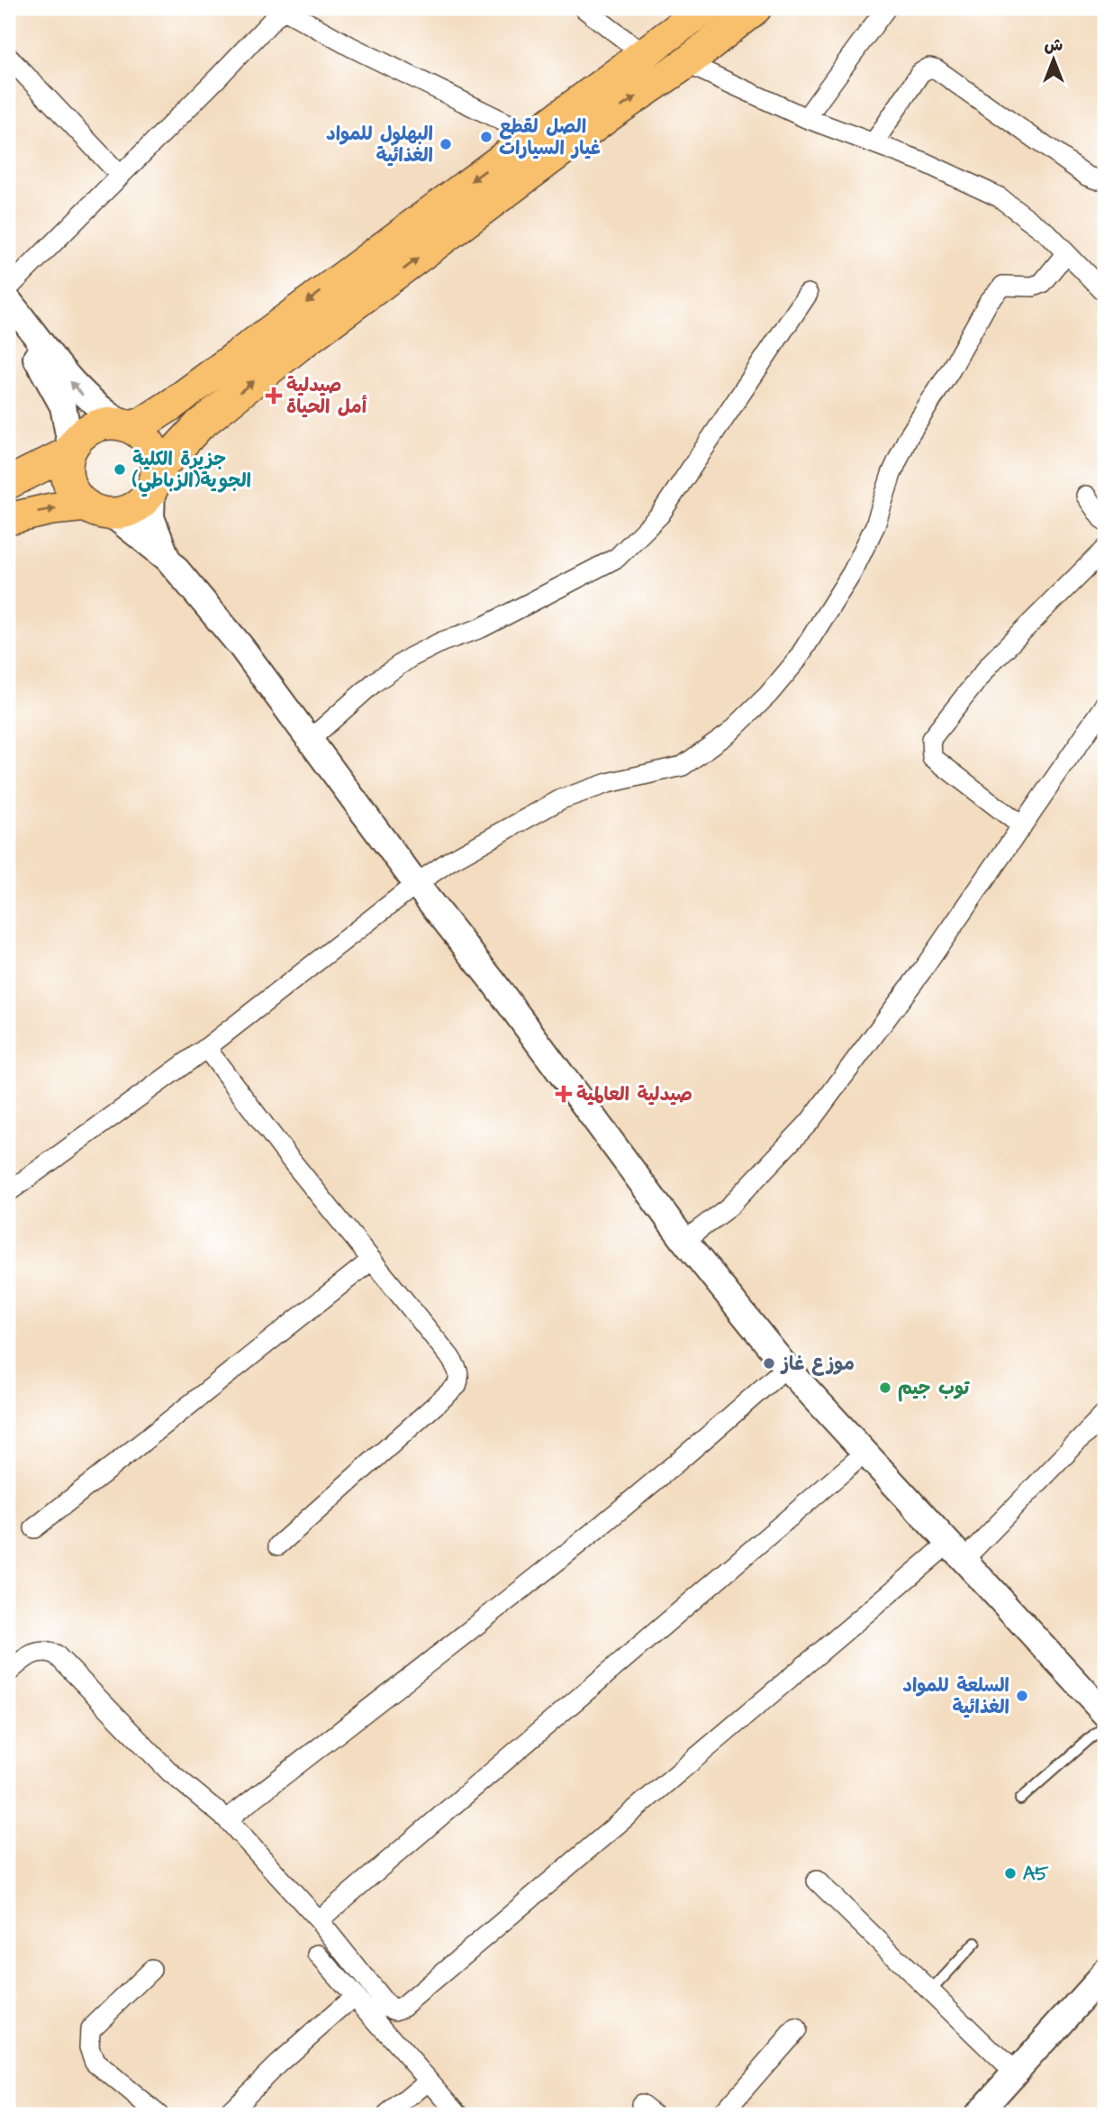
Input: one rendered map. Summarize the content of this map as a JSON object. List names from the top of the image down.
{
  "places": {
    "other": [
      "الصل لقطع غيار السيارات",
      "البهلول للمواد الغذائية",
      "جزيرة الكلية الجوية(الزباطي)",
      "موزع غاز",
      "توب جيم",
      "السلعة للمواد الغذائية",
      "A5"
    ],
    "health": ["صيدلية أمل الحياة", "صيدلية العالمية"]
  },
  "north": "top"
}
